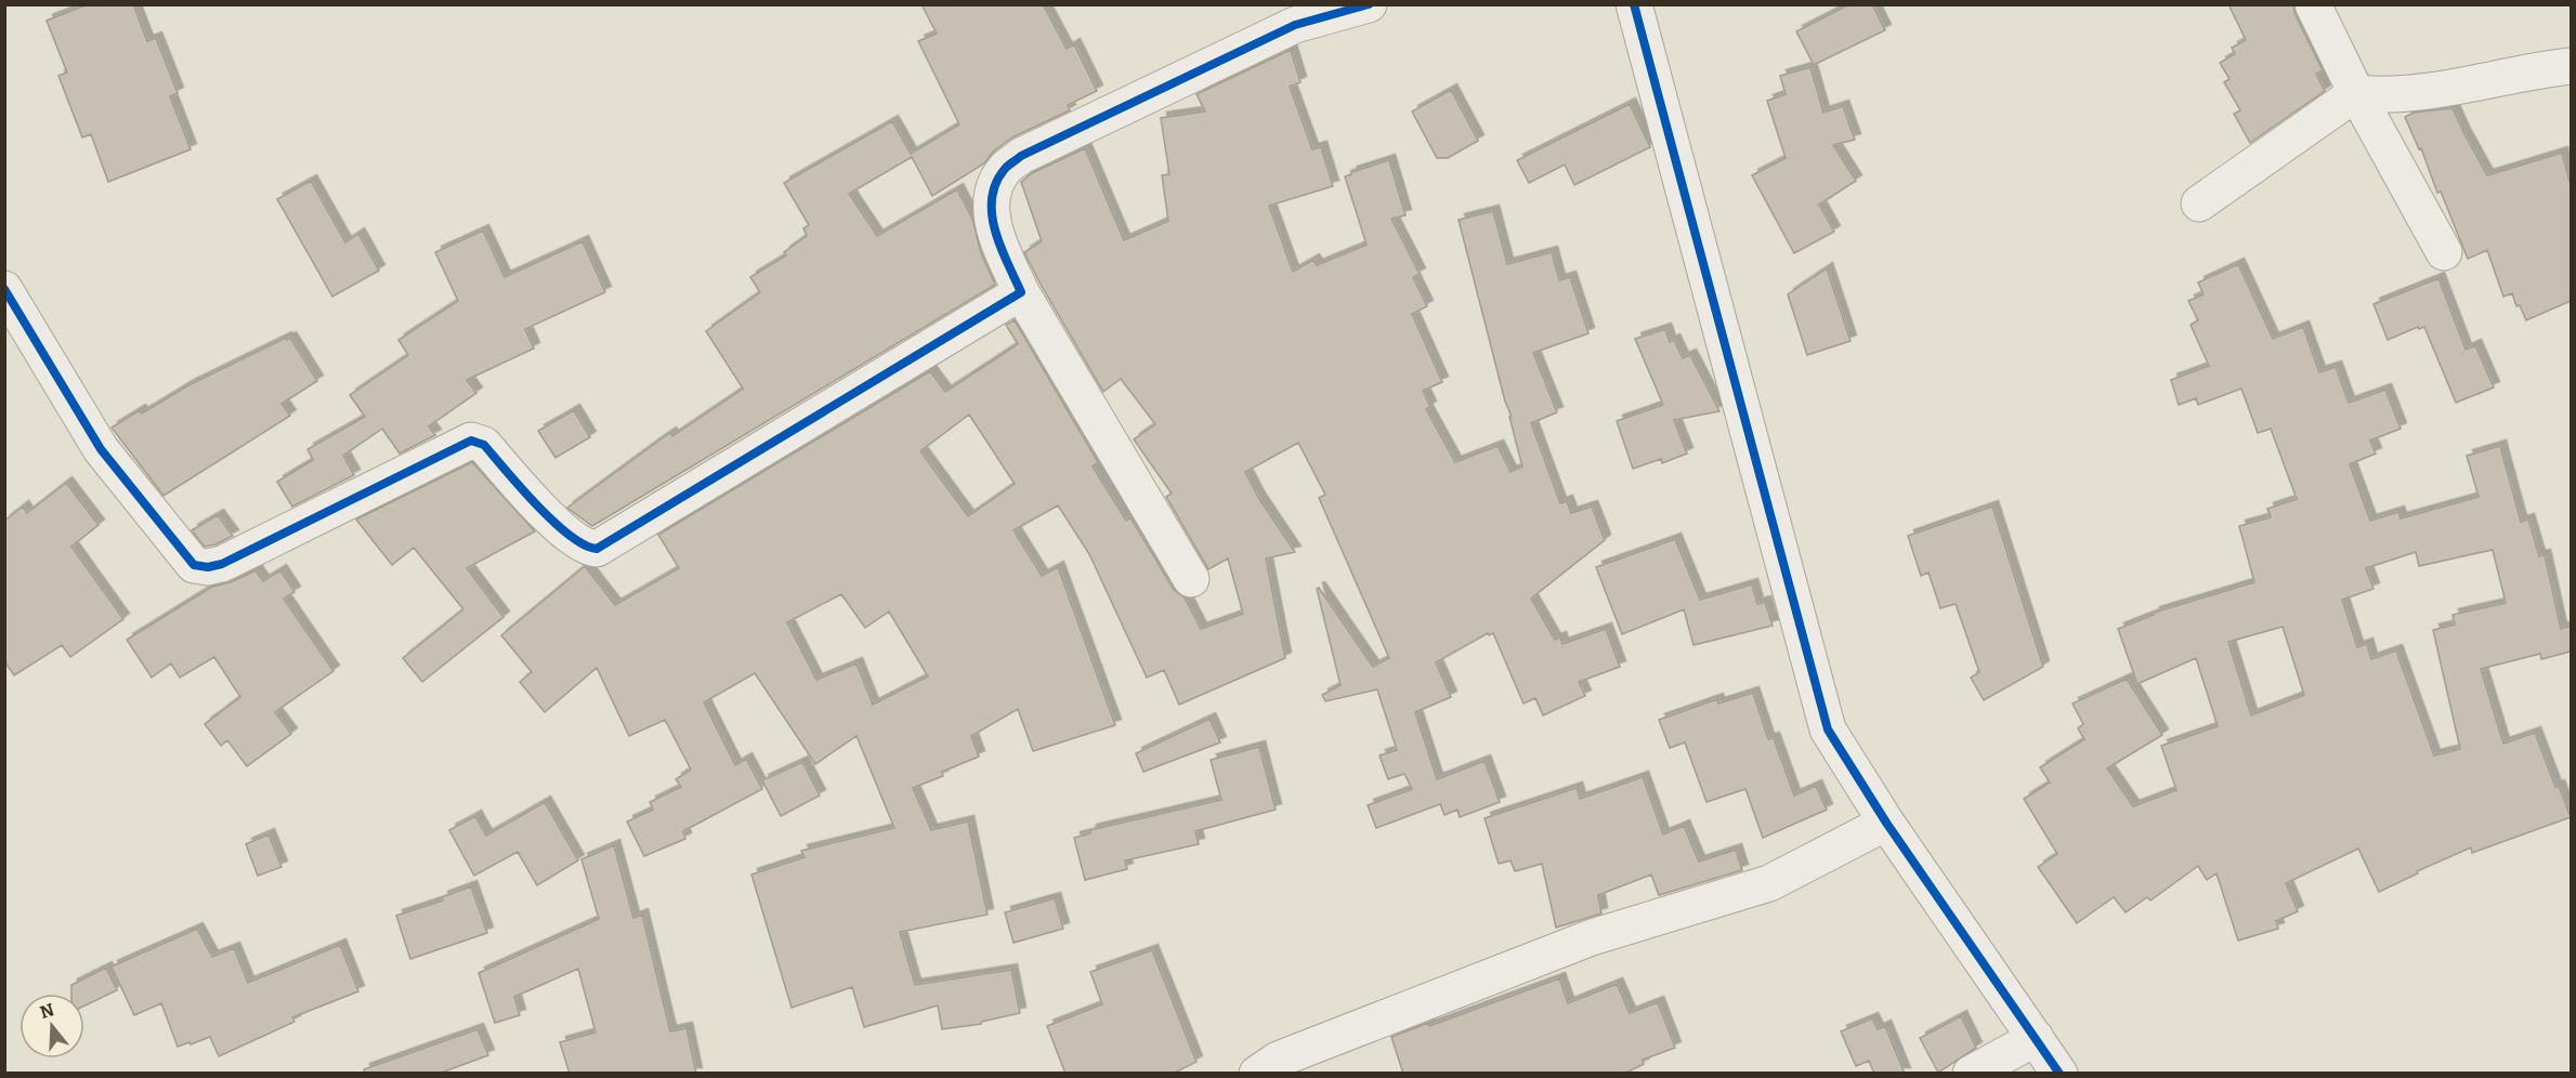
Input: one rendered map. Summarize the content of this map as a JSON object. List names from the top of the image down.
{
  "north": "top"
}
